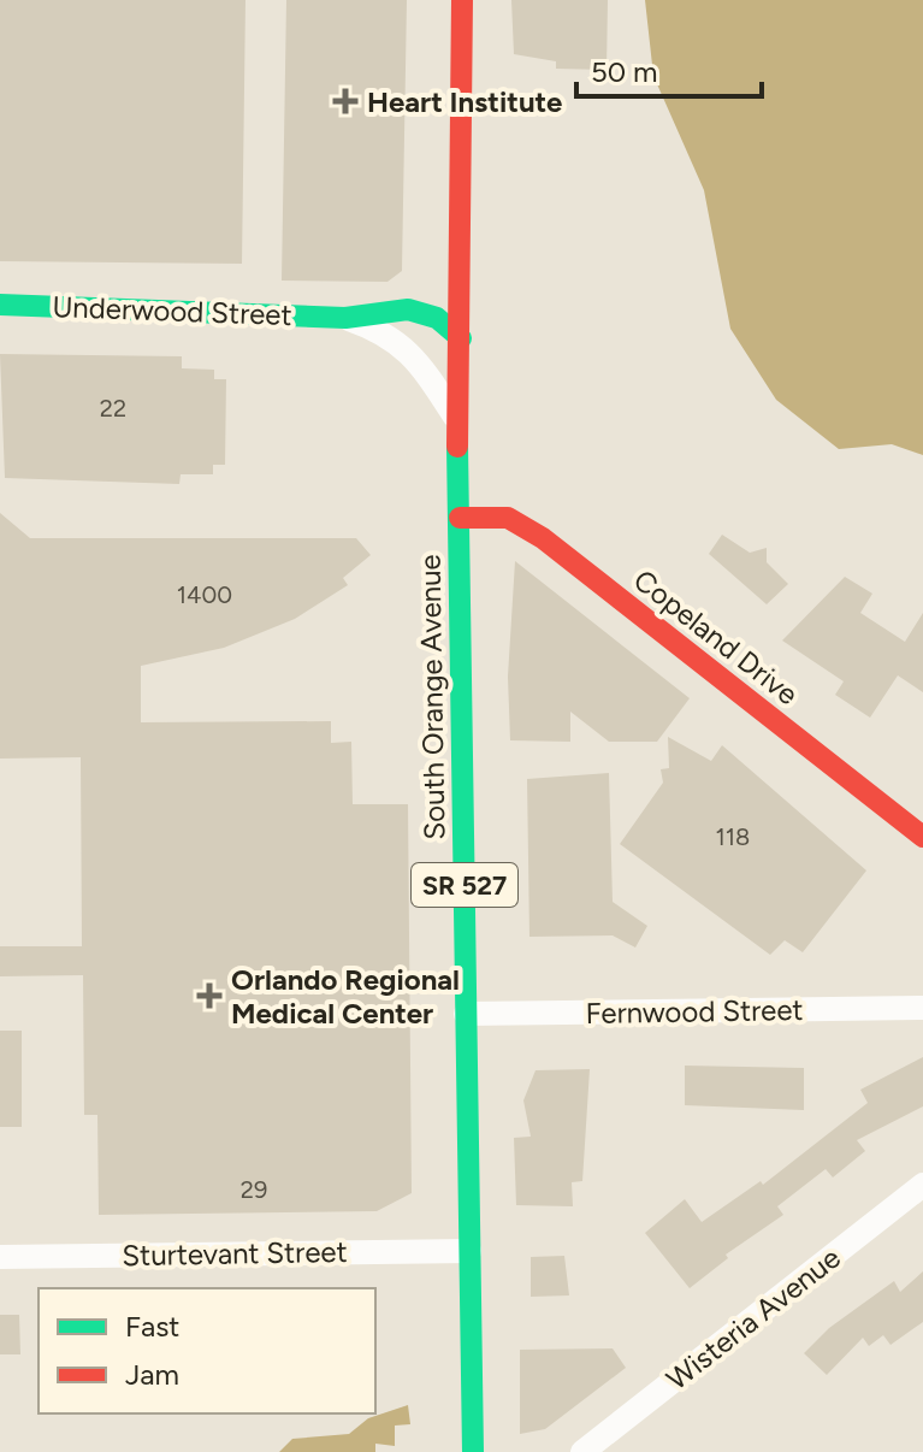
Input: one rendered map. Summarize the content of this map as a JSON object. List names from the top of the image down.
{
  "streets": {
    "main road": [
      "Underwood Street",
      "Copeland Drive",
      "South Orange Avenue",
      "SR 527"
    ],
    "street": ["Fernwood Street", "Sturtevant Street", "Wisteria Avenue"]
  },
  "crossings": [
    ["Underwood Street", "South Orange Avenue"],
    ["Copeland Drive", "South Orange Avenue"],
    ["South Orange Avenue", "Fernwood Street"],
    ["South Orange Avenue", "Sturtevant Street"]
  ],
  "places": {
    "health": ["Heart Institute", "Orlando Regional Medical Center"]
  },
  "house_numbers": [
    "22",
    "1400",
    "118",
    "29"
  ],
  "legend": ["Fast", "Jam"],
  "scale_bar": "50 m"
}
